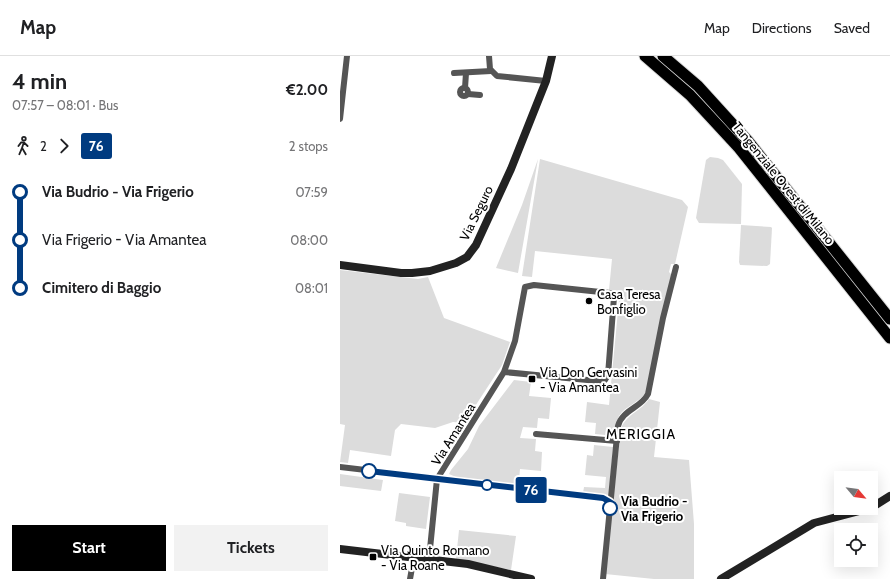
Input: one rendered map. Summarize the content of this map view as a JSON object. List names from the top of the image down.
{
  "streets": {
    "highway": ["Tangenziale Ovest di Milano"],
    "street": ["Via Seguro", "Via Amantea"]
  },
  "districts": ["MERIGGIA"],
  "places": {
    "other": ["Casa Teresa Bonfiglio", "Via Budrio - Via Frigerio"],
    "transit": ["Via Don Gervasini - Via Amantea", "Via Quinto Romano - Via Roane"]
  },
  "lines": ["bus line 76"],
  "north": "bottom right",
  "page": {
    "header": "Map",
    "nav": ["Map", "Directions", "Saved"],
    "heading": ["4 min", "07:57 – 08:01 · Bus", "€2.00"],
    "on_map": "76",
    "legs": ["2", "76", "2 stops"],
    "list": [
      {
        "name": "Via Budrio - Via Frigerio",
        "value": "07:59"
      },
      {
        "name": "Via Frigerio - Via Amantea",
        "value": "08:00"
      },
      {
        "name": "Cimitero di Baggio",
        "value": "08:01"
      }
    ],
    "buttons": ["Start", "Tickets"]
  }
}
